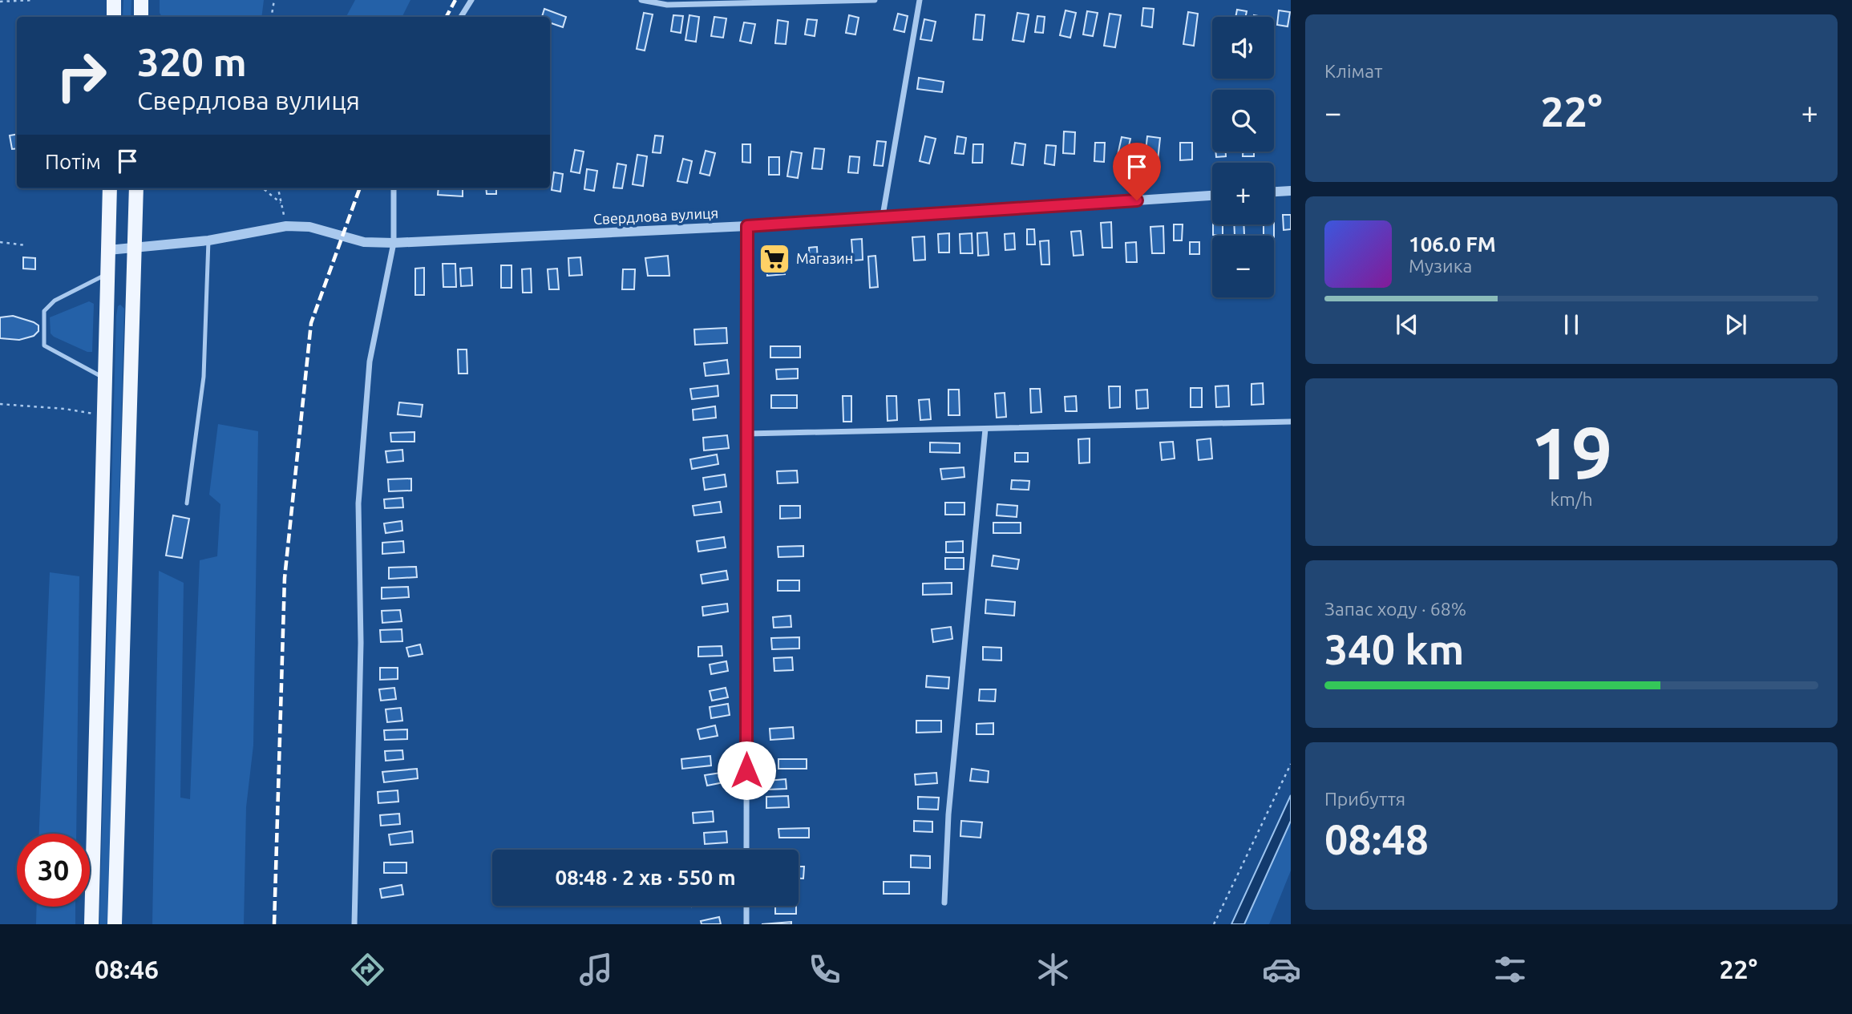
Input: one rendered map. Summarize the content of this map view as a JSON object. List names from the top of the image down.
{
  "streets": {
    "street": ["Свердлова вулиця"]
  },
  "places": {
    "supermarket": ["Mагазин"]
  },
  "page": {
    "tile": [
      "Клімат",
      ["19", "km/h"],
      ["Запас ходу · 68%", "340 km"],
      ["Прибуття", "08:48"]
    ],
    "map_buttons": ["+", "−"],
    "turn": ["320 m", "Свердлова вулиця"],
    "heat": ["−", "22°", "+"],
    "then": "Потім",
    "song": ["106.0 FM", "Музика"],
    "limit": "30",
    "trip": "08:48 · 2 хв · 550 m",
    "tabs": ["08:46", "22°"]
  }
}
